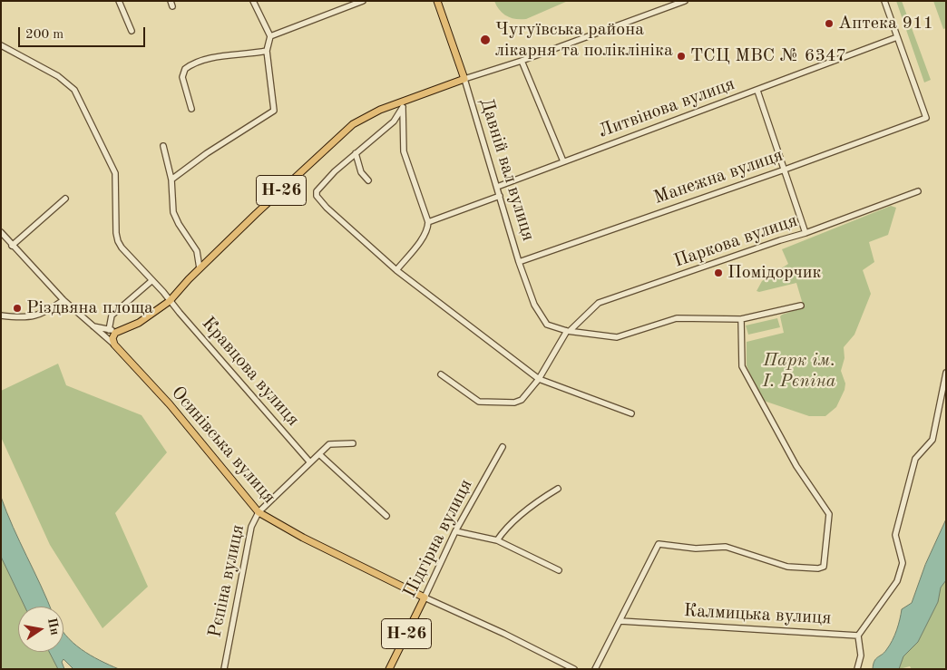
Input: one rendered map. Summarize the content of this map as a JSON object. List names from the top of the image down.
{
  "streets": {
    "main road": [
      "Давній вал вулиця",
      "Н-26",
      "Осинівська вулиця",
      "Підгірна вулиця"
    ],
    "street": [
      "Литвінова вулиця",
      "Манежна вулиця",
      "Паркова вулиця",
      "Кравцова вулиця",
      "Рєпіна вулиця",
      "Калмицька вулиця"
    ]
  },
  "crossings": [
    ["Литвінова вулиця", "Давній вал вулиця"],
    ["Литвінова вулиця", "Манежна вулиця"],
    ["Давній вал вулиця", "Манежна вулиця"],
    ["Давній вал вулиця", "Н-26"],
    ["Давній вал вулиця", "Паркова вулиця"],
    ["Н-26", "Кравцова вулиця"],
    ["Кравцова вулиця", "Рєпіна вулиця"],
    ["Осинівська вулиця", "Підгірна вулиця"],
    ["Осинівська вулиця", "Рєпіна вулиця"]
  ],
  "parks": ["Парк ім. І. Рєпіна"],
  "places": [
    "Аптека 911",
    "Чугуївська района лікарня та поліклініка",
    "ТСЦ МВС № 6347",
    "Помідорчик",
    "Різдвяна площа"
  ],
  "scale_bar": "200 m",
  "north": "right"
}
